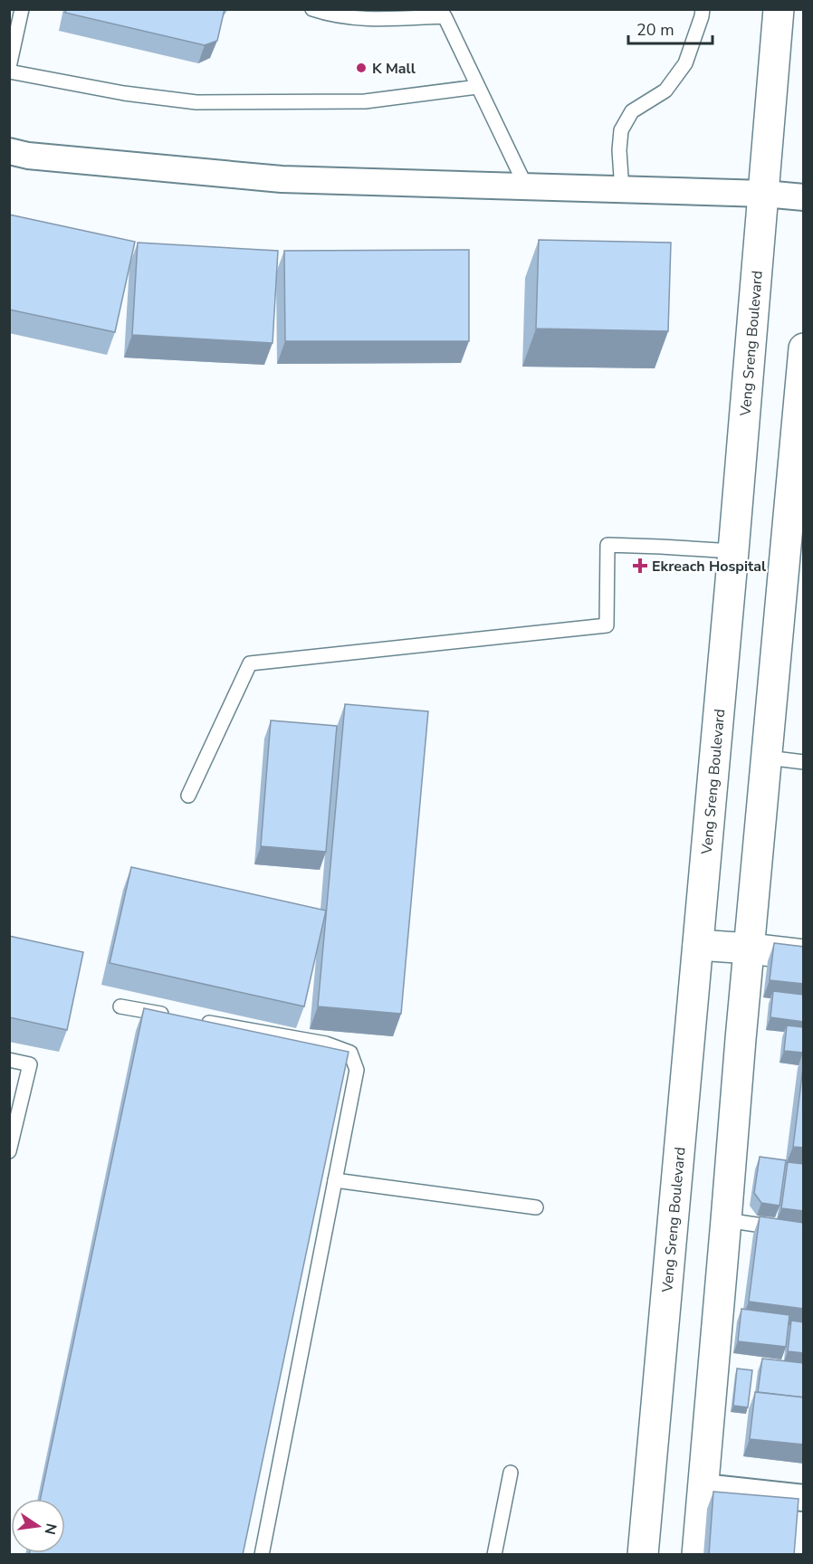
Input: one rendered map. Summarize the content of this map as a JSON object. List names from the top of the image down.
{
  "streets": {
    "main road": ["Veng Sreng Boulevard"]
  },
  "places": {
    "other": ["K Mall"],
    "health": ["Ekreach Hospital"]
  },
  "scale_bar": "20 m",
  "north": "right"
}
